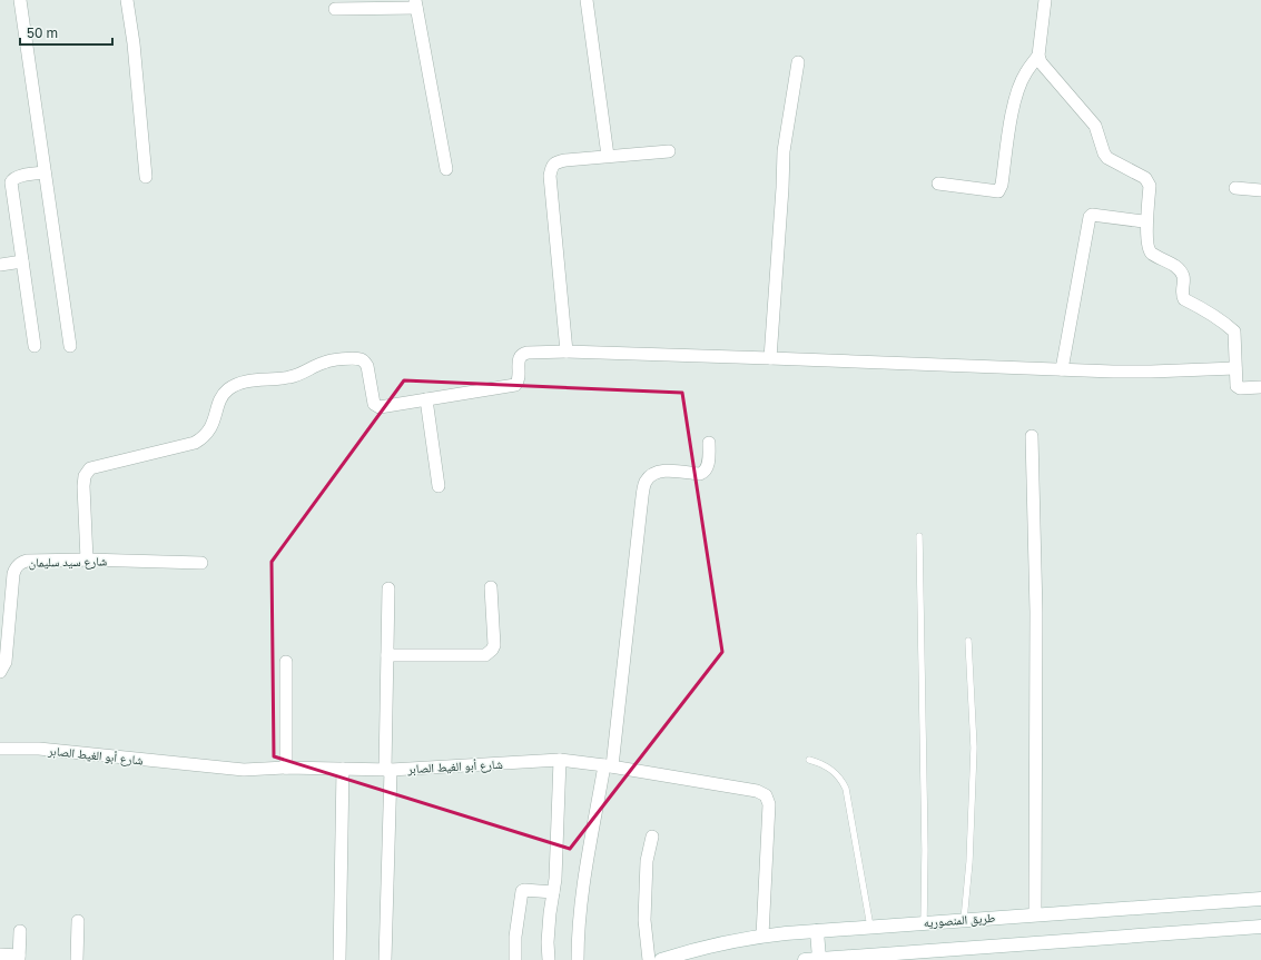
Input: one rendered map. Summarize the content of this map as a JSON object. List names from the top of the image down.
{
  "streets": {
    "main road": ["طريق المنصوريه"],
    "street": ["شارع سيد سليمان", "شارع أبو الغيط الصابر"]
  },
  "crossings": [
    ["شارع أبو الغيط الصابر", "طريق المنصوريه"]
  ],
  "scale_bar": "50 m"
}
